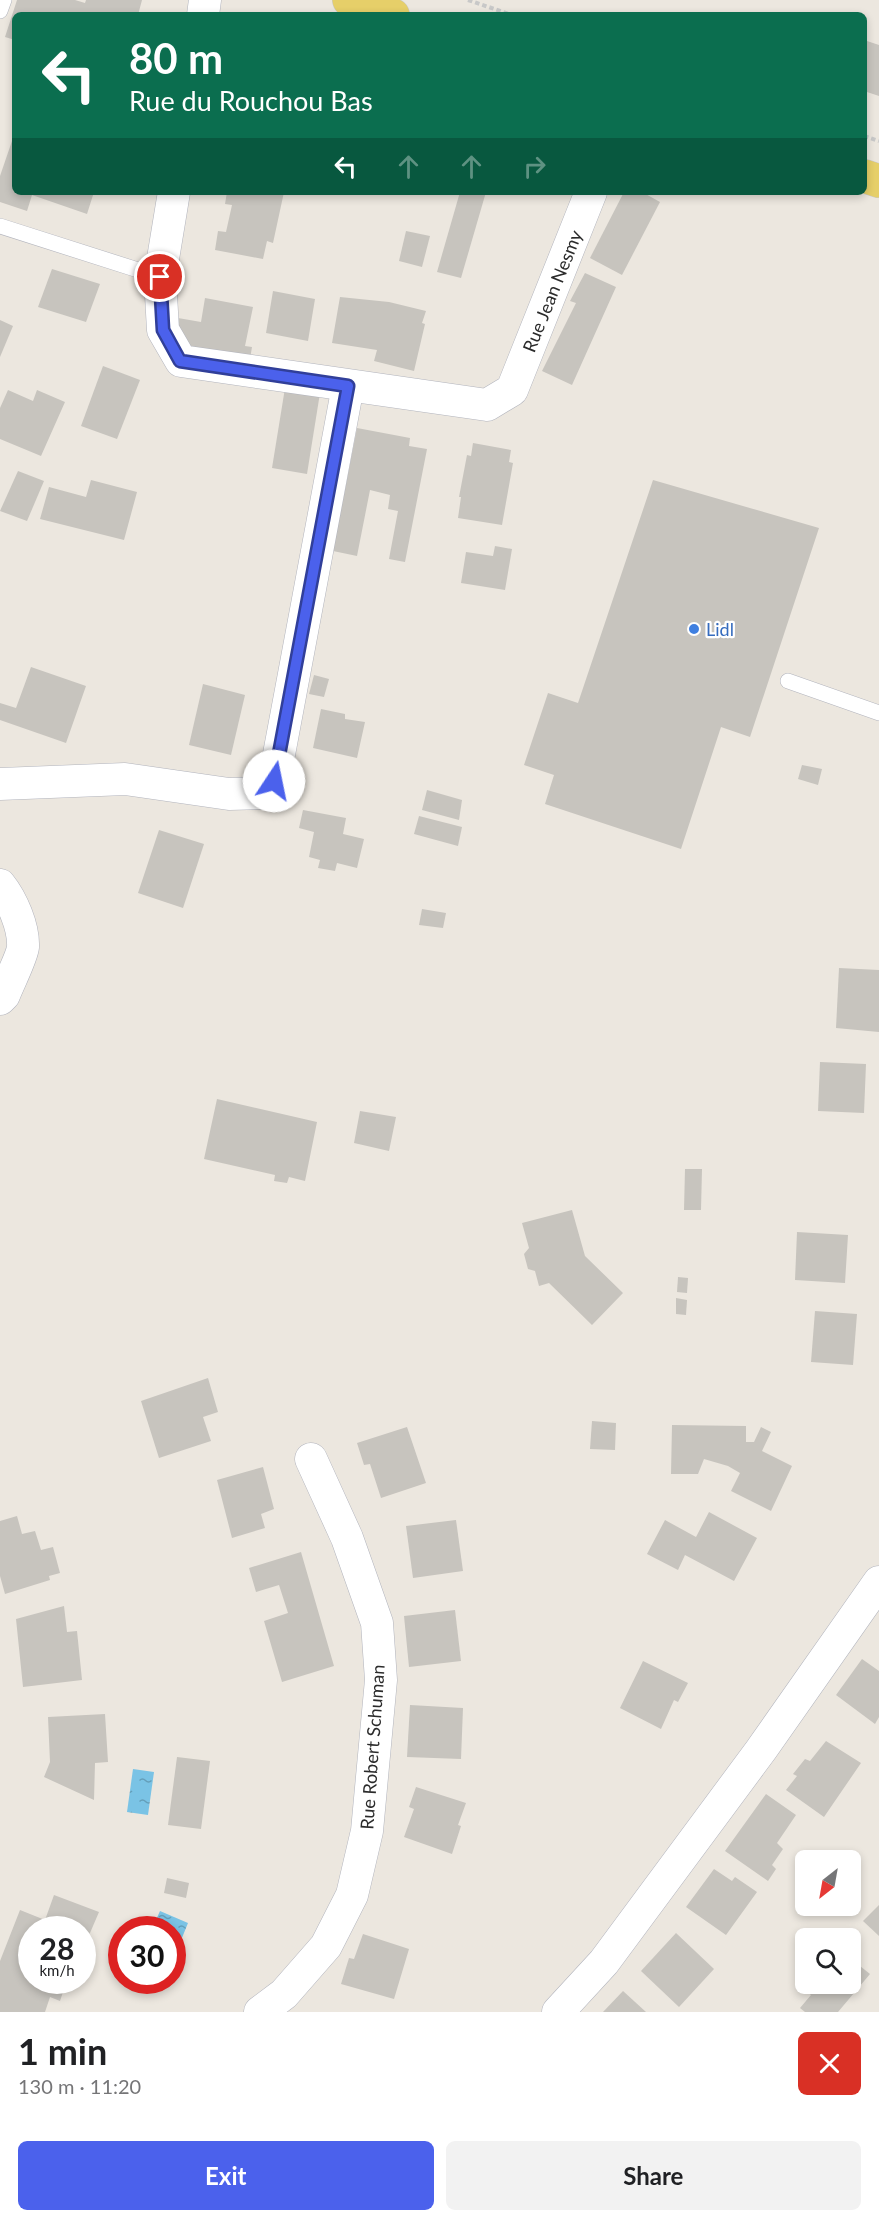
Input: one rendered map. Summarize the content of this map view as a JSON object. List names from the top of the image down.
{
  "streets": {
    "street": ["Rue Jean Nesmy", "Rue Robert Schuman"]
  },
  "places": ["Lidl"],
  "north": "bottom left",
  "page": {
    "turn": ["80 m", "Rue du Rouchou Bas"],
    "speed": "28 km/h",
    "limit": "30",
    "heading": ["1 min", "130 m · 11:20"],
    "buttons": ["Exit", "Share"]
  }
}
